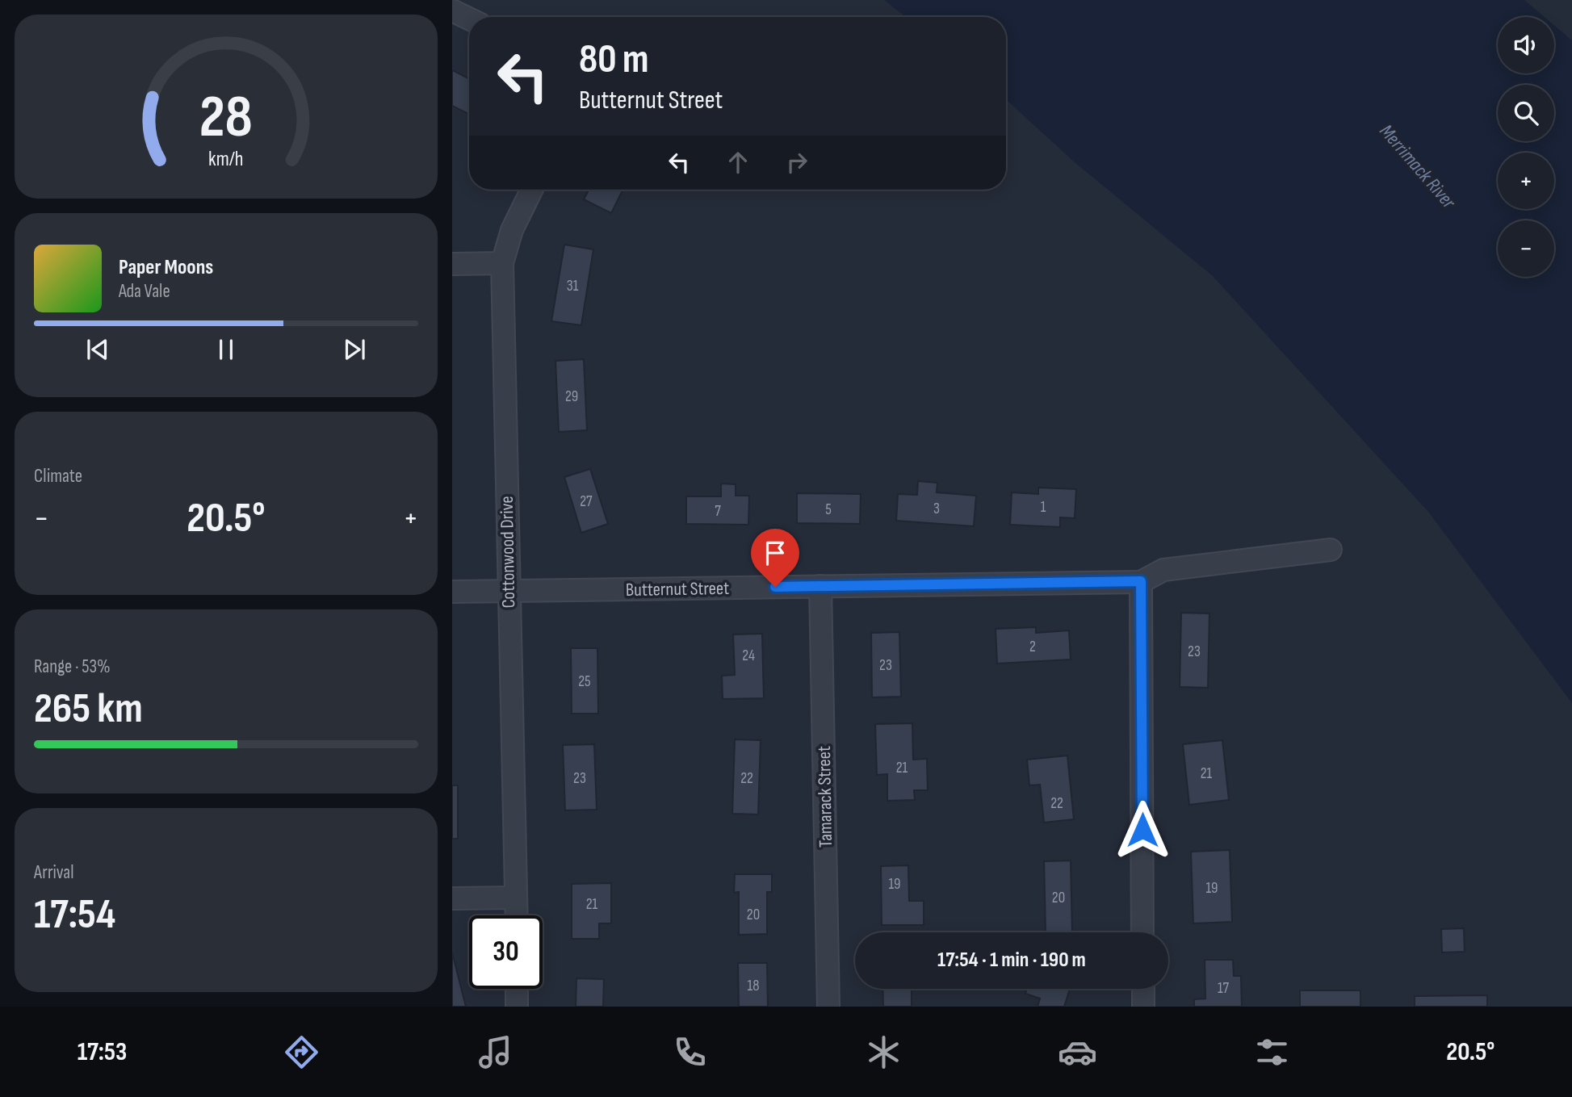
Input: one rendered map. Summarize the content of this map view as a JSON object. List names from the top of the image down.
{
  "streets": {
    "street": ["Cottonwood Drive", "Butternut Street", "Tamarack Street"]
  },
  "crossings": [
    ["Cottonwood Drive", "Butternut Street"],
    ["Butternut Street", "Tamarack Street"]
  ],
  "water": ["Merrimack River"],
  "house_numbers": [
    "31",
    "29",
    "27",
    "1",
    "3",
    "5",
    "7",
    "2",
    "23",
    "24",
    "23",
    "25",
    "21",
    "21",
    "23",
    "22",
    "22",
    "19",
    "19",
    "20",
    "21",
    "20",
    "18",
    "17"
  ],
  "page": {
    "map_buttons": ["+", "−"],
    "turn": ["80 m", "Butternut Street"],
    "song": ["Paper Moons", "Ada Vale"],
    "tile": [
      "Climate",
      ["Range · 53%", "265 km"],
      ["Arrival", "17:54"]
    ],
    "heat": ["−", "20.5°", "+"],
    "limit": "30",
    "trip": "17:54 · 1 min · 190 m",
    "tabs": ["17:53", "20.5°"],
    "gauge": ["28", "km/h"]
  }
}
